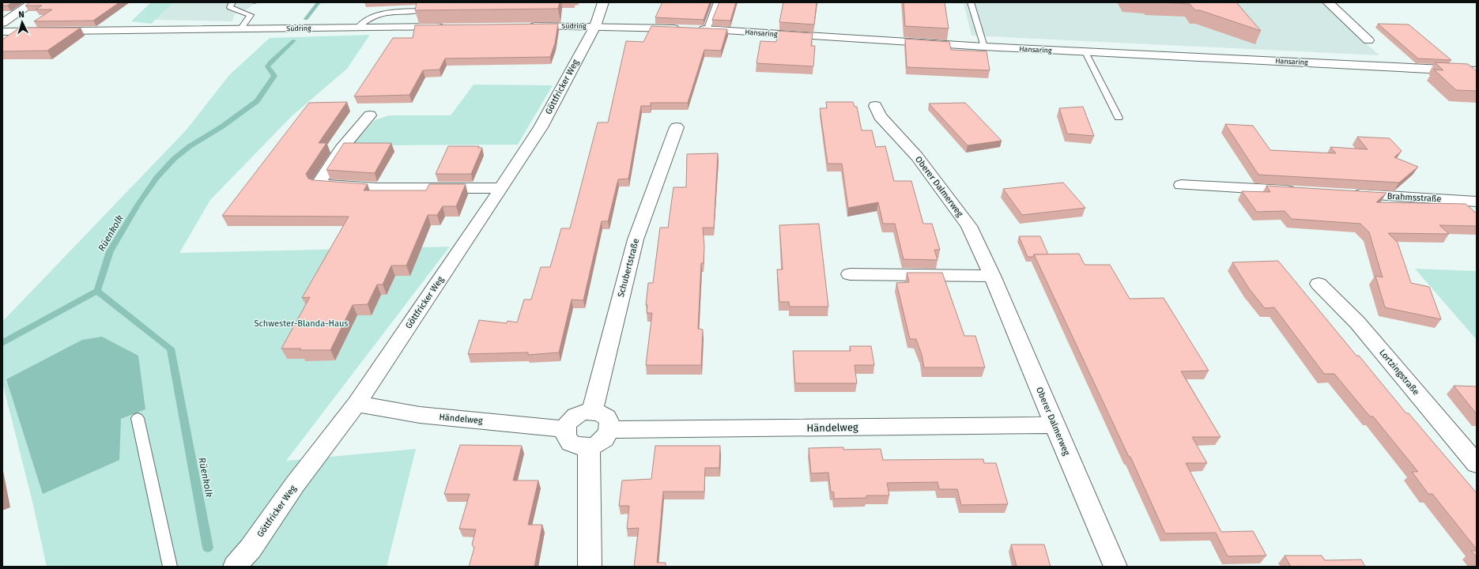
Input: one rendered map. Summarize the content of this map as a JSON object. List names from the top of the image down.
{
  "streets": {
    "street": [
      "Südring",
      "Hansaring",
      "Göttfricker Weg",
      "Oberer Dalmerweg",
      "Brahmsstraße",
      "Schubertstraße",
      "Lortzingstraße",
      "Händelweg"
    ]
  },
  "crossings": [
    ["Südring", "Göttfricker Weg"],
    ["Göttfricker Weg", "Händelweg"],
    ["Oberer Dalmerweg", "Händelweg"],
    ["Schubertstraße", "Händelweg"]
  ],
  "water": ["Rüenkolk"],
  "parks": ["Schwester-Blanda-Haus"],
  "north": "top"
}
